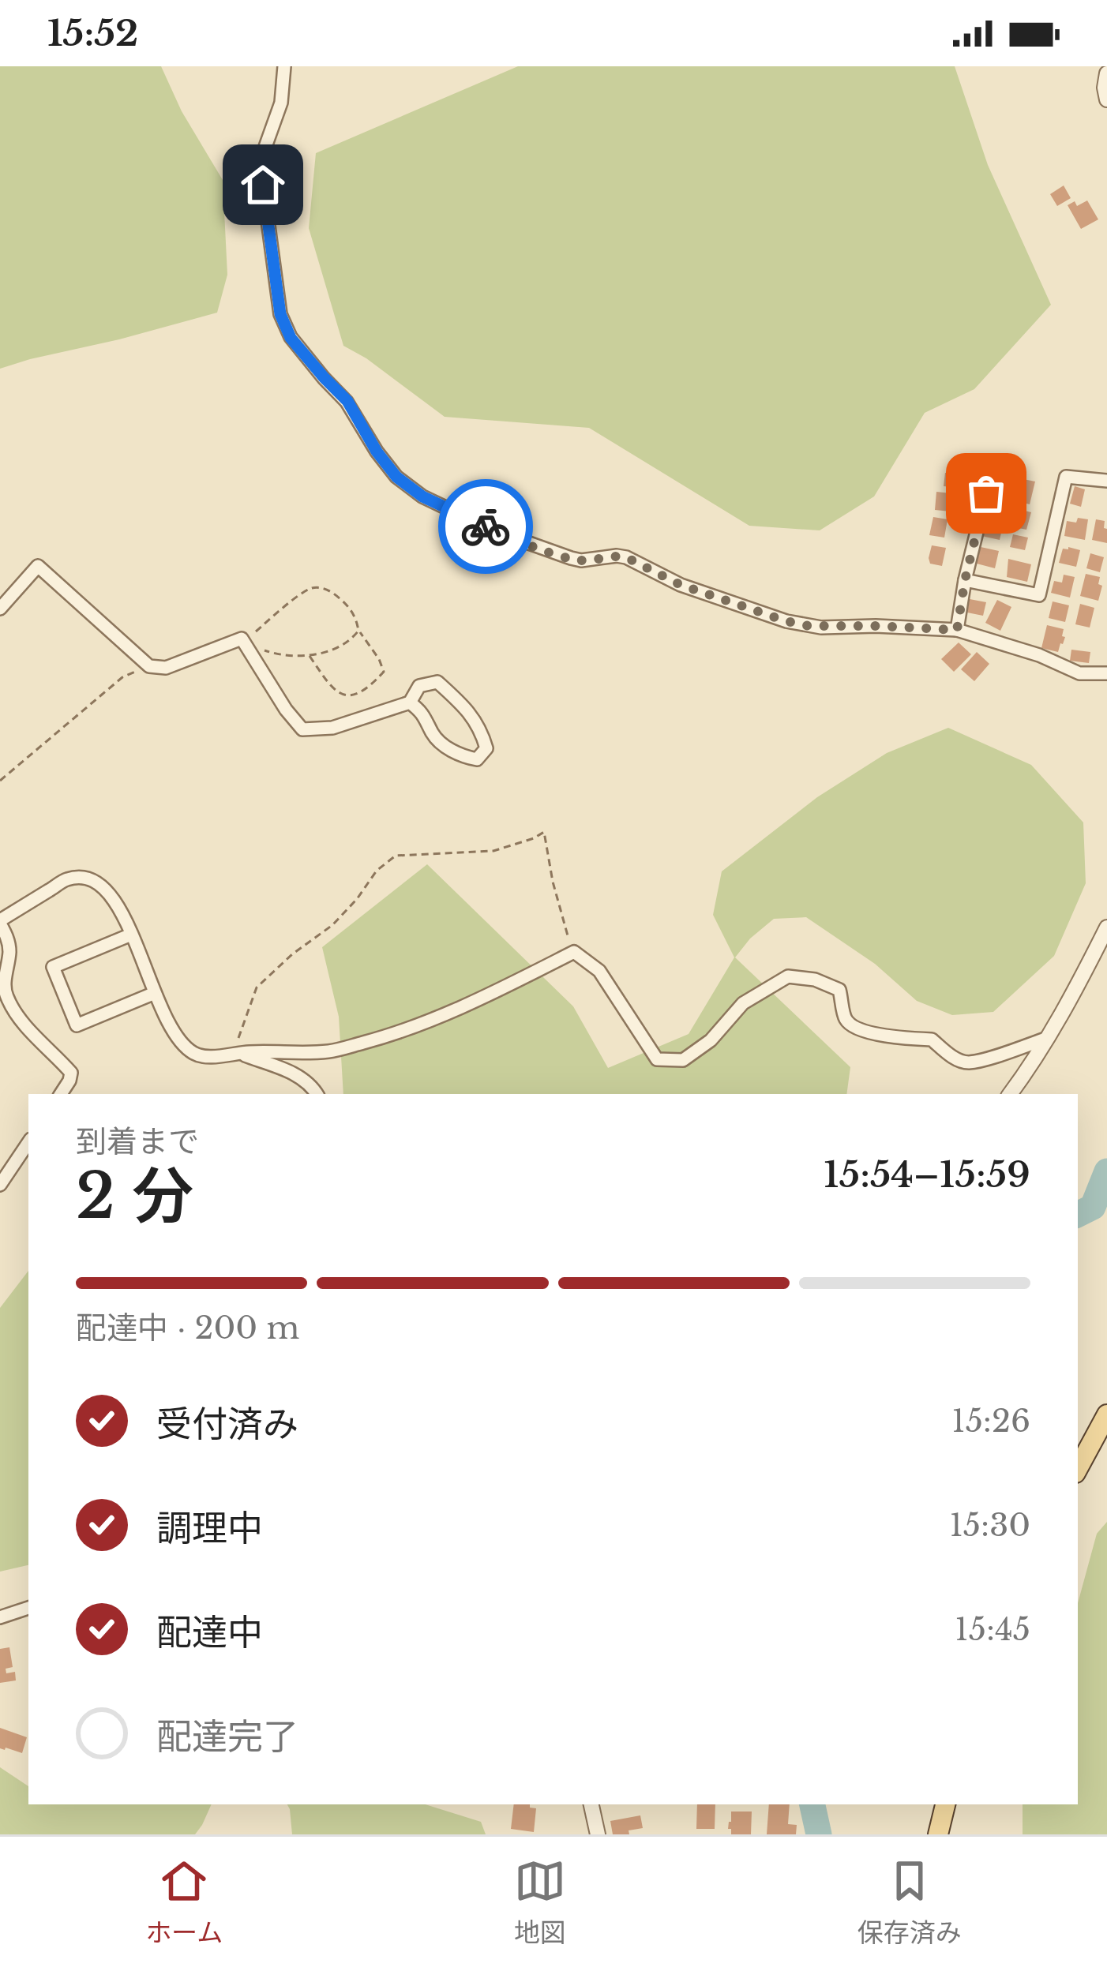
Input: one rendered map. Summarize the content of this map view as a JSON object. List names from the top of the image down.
{
  "page": {
    "status": "15:52",
    "heading": ["2 分", "到着まで", "15:54–15:59"],
    "bar": "配達中 · 200 m",
    "list": [
      ["受付済み", "15:26"],
      ["調理中", "15:30"],
      ["配達中", "15:45"],
      "配達完了"
    ],
    "tabs": ["ホーム", "地図", "保存済み"]
  }
}
